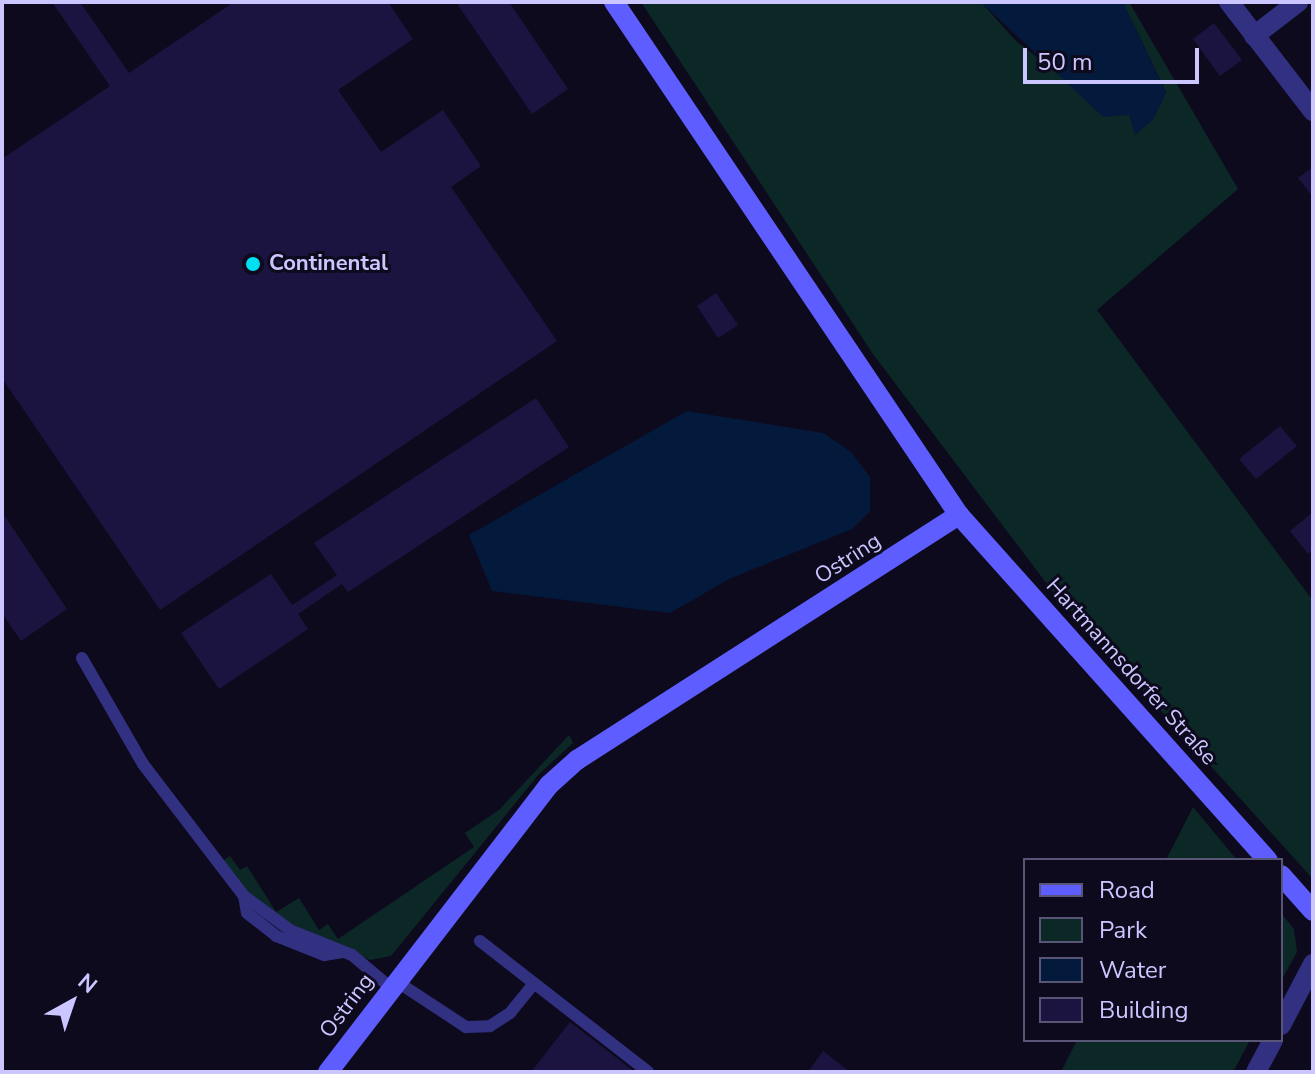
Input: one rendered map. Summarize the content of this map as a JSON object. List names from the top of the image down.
{
  "streets": {
    "main road": ["Ostring", "Hartmannsdorfer Straße"]
  },
  "crossings": [
    ["Ostring", "Hartmannsdorfer Straße"]
  ],
  "places": ["Continental"],
  "legend": [
    "Road",
    "Park",
    "Water",
    "Building"
  ],
  "scale_bar": "50 m",
  "north": "top right"
}
